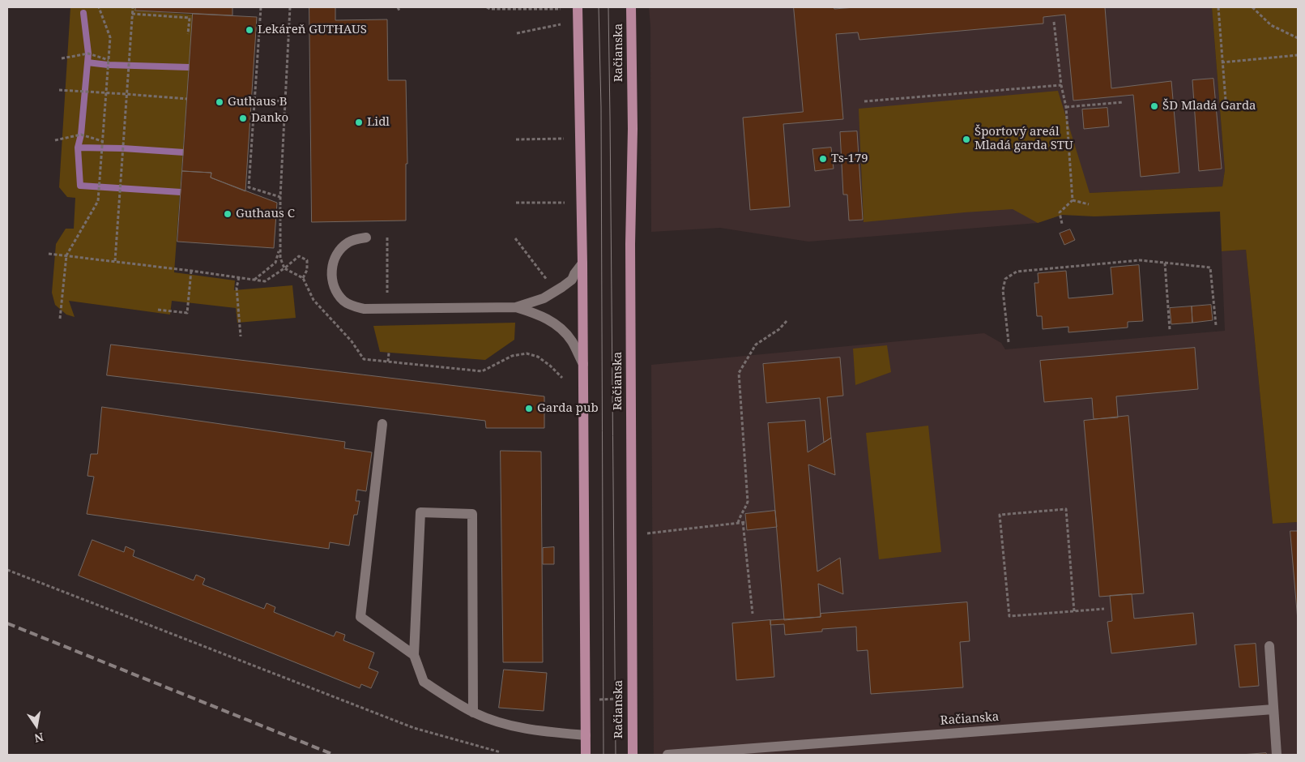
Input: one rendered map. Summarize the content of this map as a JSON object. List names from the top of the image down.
{
  "streets": {
    "main road": ["Račianska"]
  },
  "places": [
    "Lekáreň GUTHAUS",
    "Guthaus B",
    "ŠD Mladá Garda",
    "Danko",
    "Lidl",
    "Športový areál Mladá garda STU",
    "Ts-179",
    "Guthaus C",
    "Garda pub"
  ],
  "north": "bottom"
}
